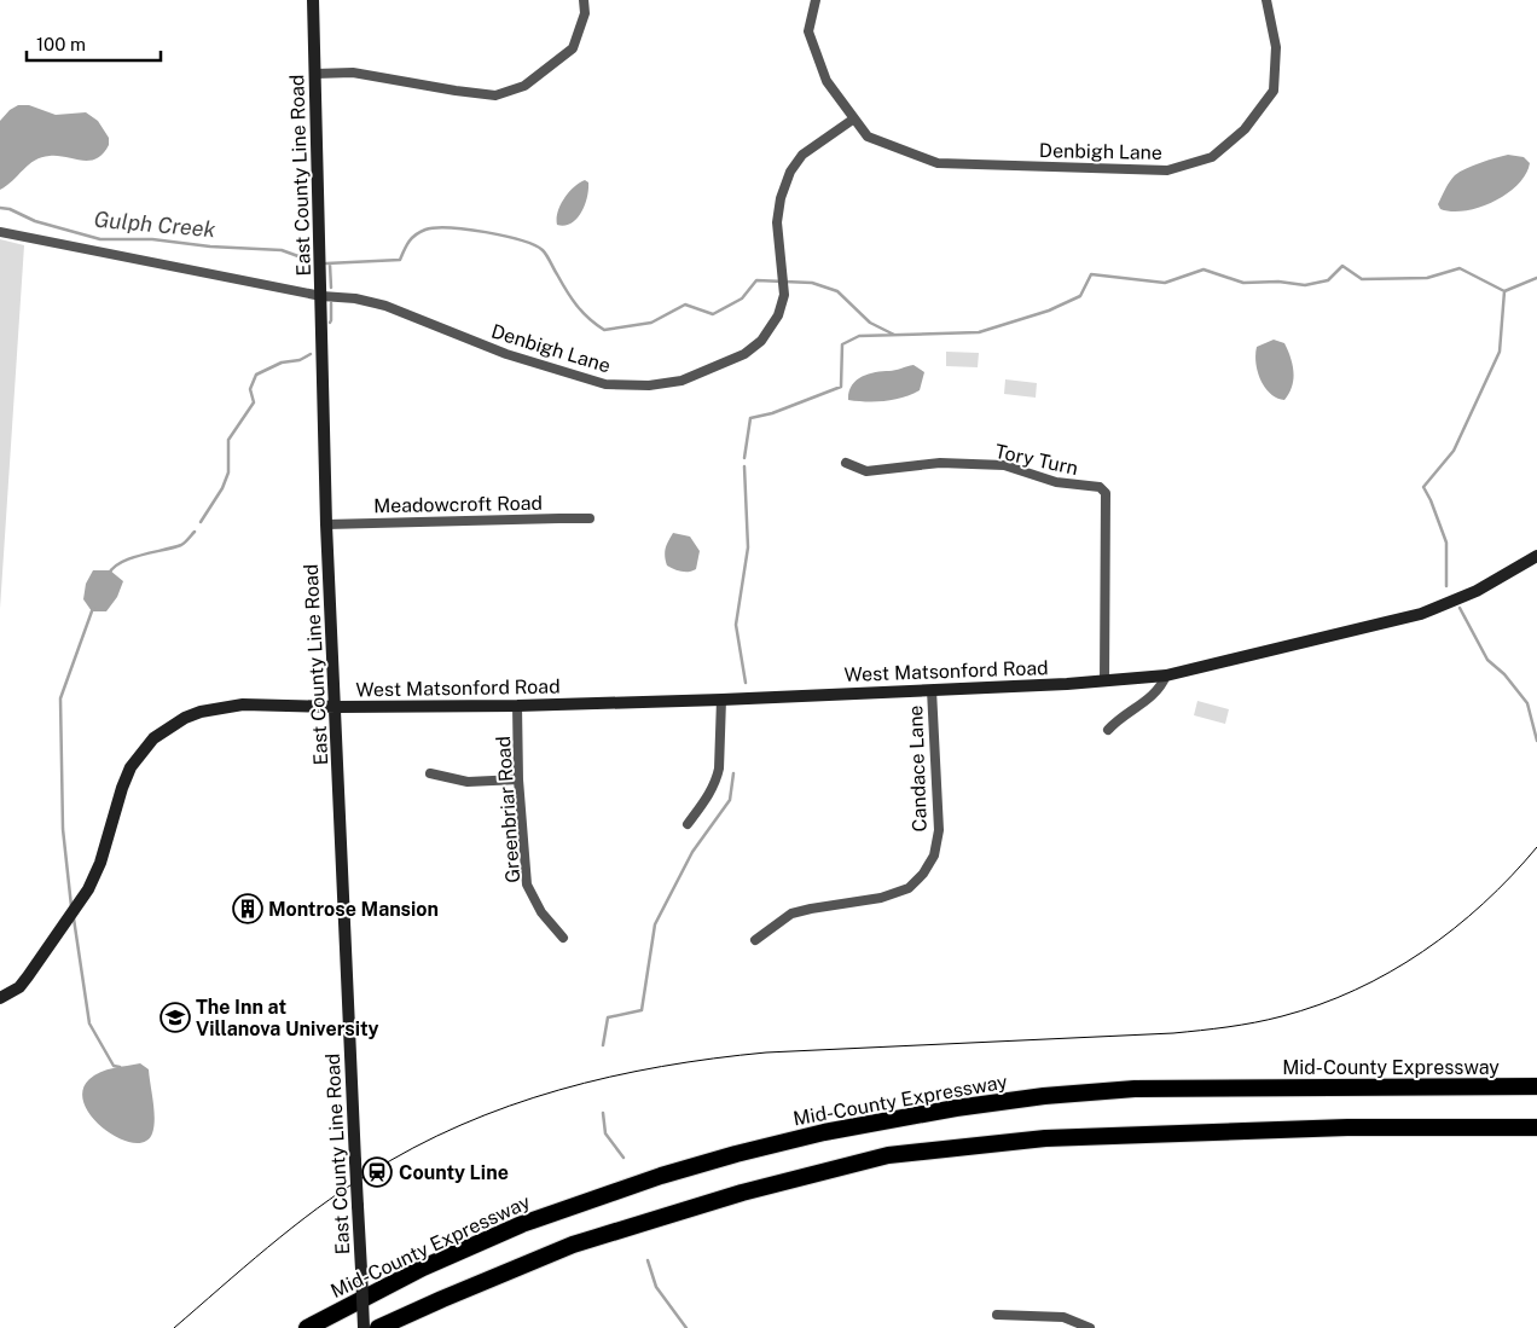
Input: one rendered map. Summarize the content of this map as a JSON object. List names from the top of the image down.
{
  "streets": {
    "highway": ["Mid-County Expressway"],
    "main road": ["East County Line Road", "West Matsonford Road"],
    "street": [
      "Denbigh Lane",
      "Tory Turn",
      "Meadowcroft Road",
      "Candace Lane",
      "Greenbriar Road"
    ]
  },
  "crossings": [
    ["Denbigh Lane", "East County Line Road"],
    ["East County Line Road", "Meadowcroft Road"],
    ["East County Line Road", "West Matsonford Road"],
    ["Tory Turn", "West Matsonford Road"],
    ["West Matsonford Road", "Candace Lane"],
    ["West Matsonford Road", "Greenbriar Road"]
  ],
  "water": ["Gulph Creek"],
  "places": {
    "building": ["Montrose Mansion"],
    "school or university": ["The Inn at Villanova University"],
    "station": ["County Line"]
  },
  "scale_bar": "100 m"
}
